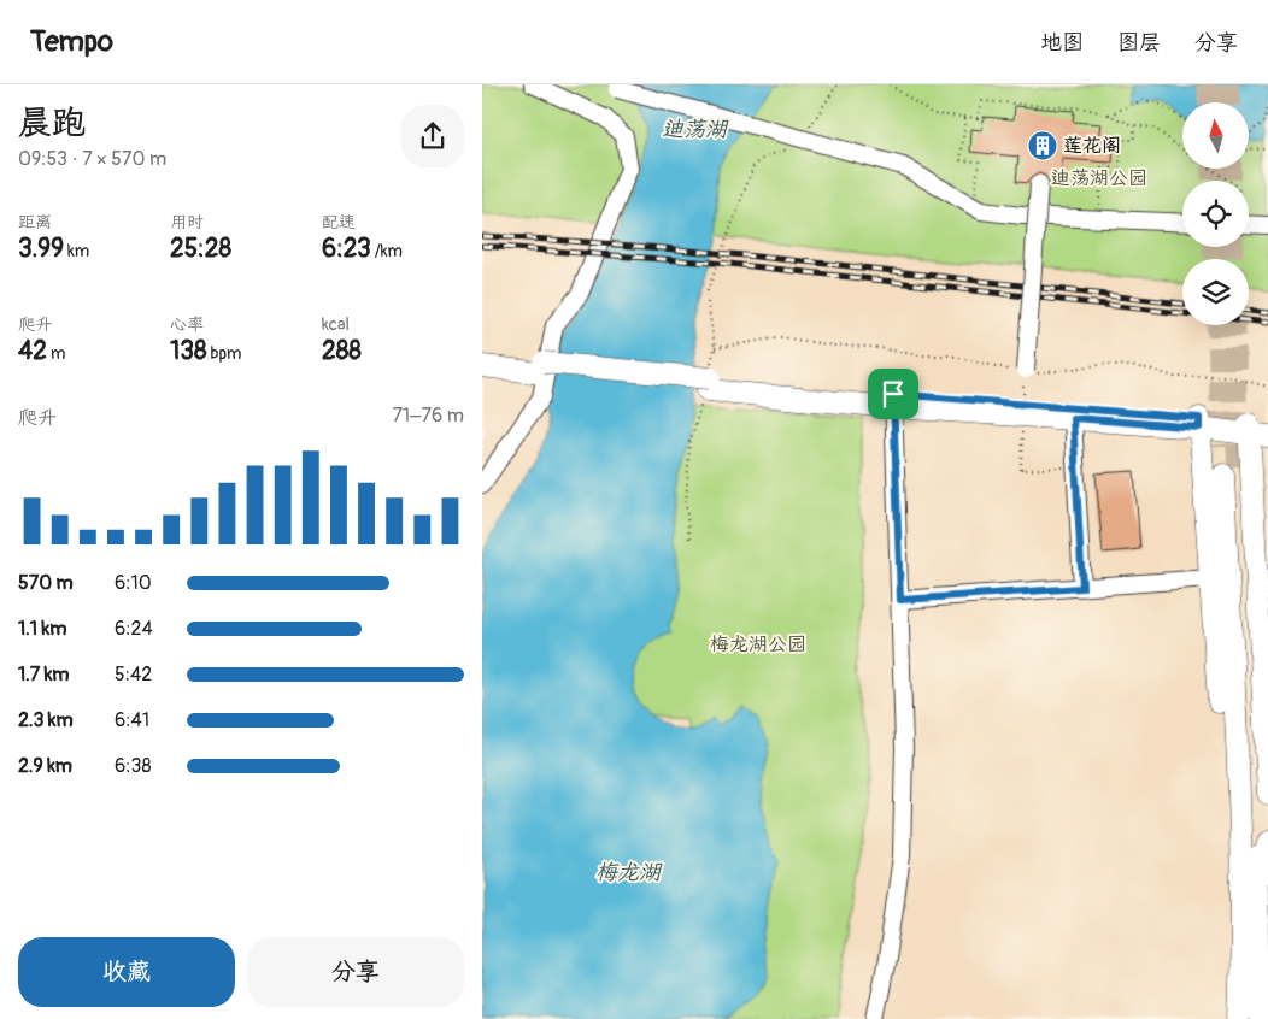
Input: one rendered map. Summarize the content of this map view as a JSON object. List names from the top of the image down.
{
  "water": ["迪荡湖", "梅龙湖"],
  "parks": ["迪荡湖公园", "梅龙湖公园"],
  "places": {
    "building": ["莲花阁"]
  },
  "north": "top",
  "page": {
    "header": "Tempo",
    "nav": ["地图", "图层", "分享"],
    "heading": ["晨跑", "09:53 · 7 × 570 m"],
    "stats": [
      ["距离", "3.99 km"],
      ["用时", "25:28"],
      ["配速", "6:23 /km"],
      ["爬升", "42 m"],
      ["心率", "138 bpm"],
      ["kcal", "288"]
    ],
    "chart": ["爬升", "71–76 m"],
    "list": [
      {
        "name": "570 m",
        "note": "6:10"
      },
      {
        "name": "1.1 km",
        "note": "6:24"
      },
      {
        "name": "1.7 km",
        "note": "5:42"
      },
      {
        "name": "2.3 km",
        "note": "6:41"
      },
      {
        "name": "2.9 km",
        "note": "6:38"
      }
    ],
    "buttons": ["收藏", "分享"]
  }
}
